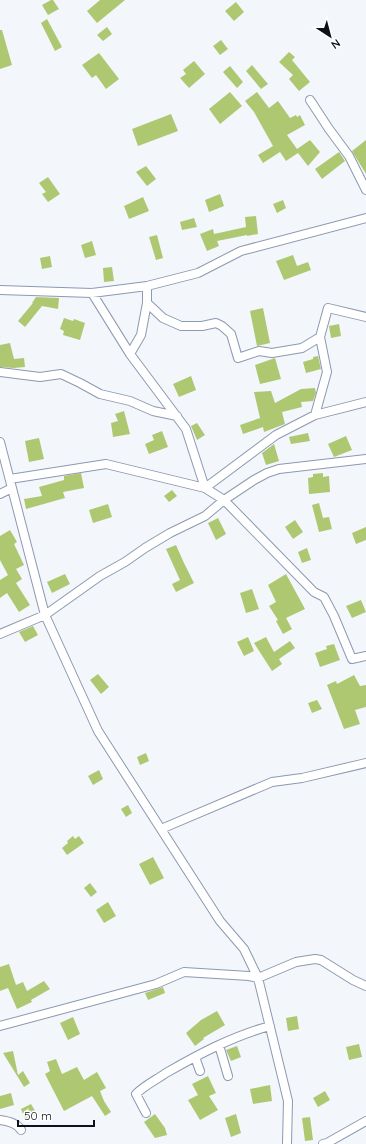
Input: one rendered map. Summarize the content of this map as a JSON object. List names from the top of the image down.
{
  "scale_bar": "50 m",
  "north": "bottom right"
}
